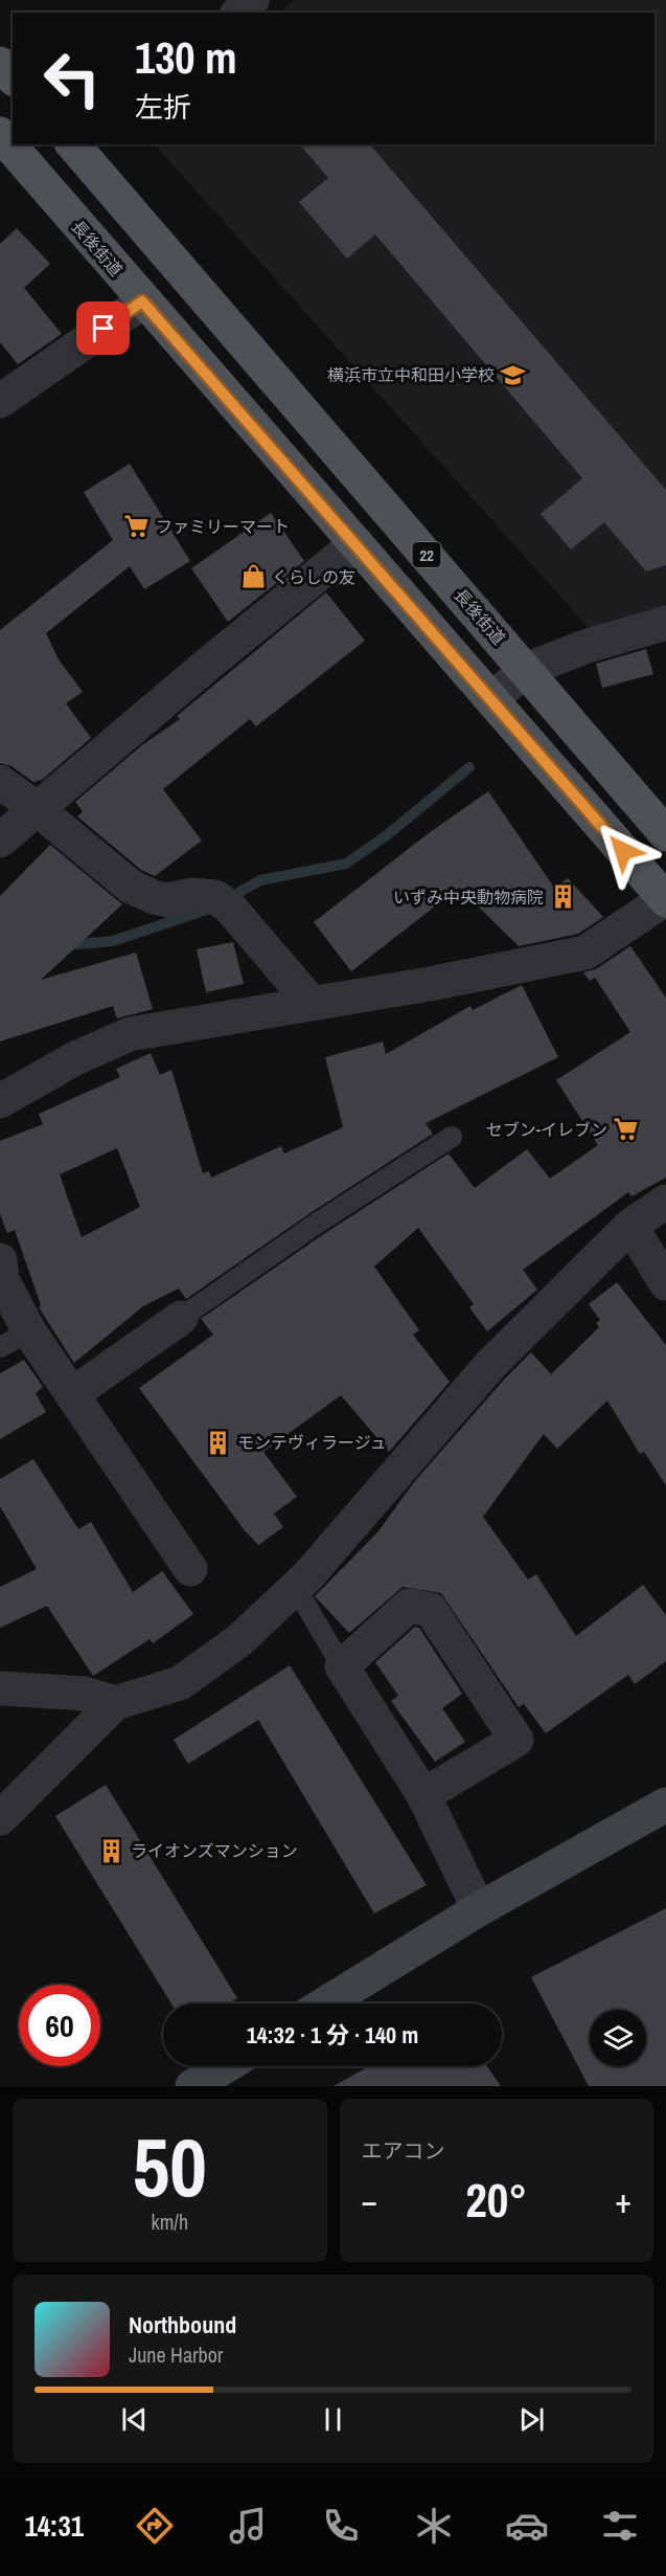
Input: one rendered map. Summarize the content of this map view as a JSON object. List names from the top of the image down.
{
  "streets": {
    "main road": ["長後街道", "22"]
  },
  "places": {
    "school or university": ["横浜市立中和田小学校"],
    "supermarket": ["ファミリーマート", "セブン-イレブン"],
    "shop": ["くらしの友"],
    "building": ["いずみ中央動物病院", "モンテヴィラージュ", "ライオンズマンション"]
  },
  "page": {
    "turn": ["130 m", "左折"],
    "limit": "60",
    "trip": "14:32 · 1 分 · 140 m",
    "tile": [
      ["50", "km/h"],
      "エアコン"
    ],
    "heat": ["−", "20°", "+"],
    "song": ["Northbound", "June Harbor"],
    "tabs": "14:31"
  }
}
